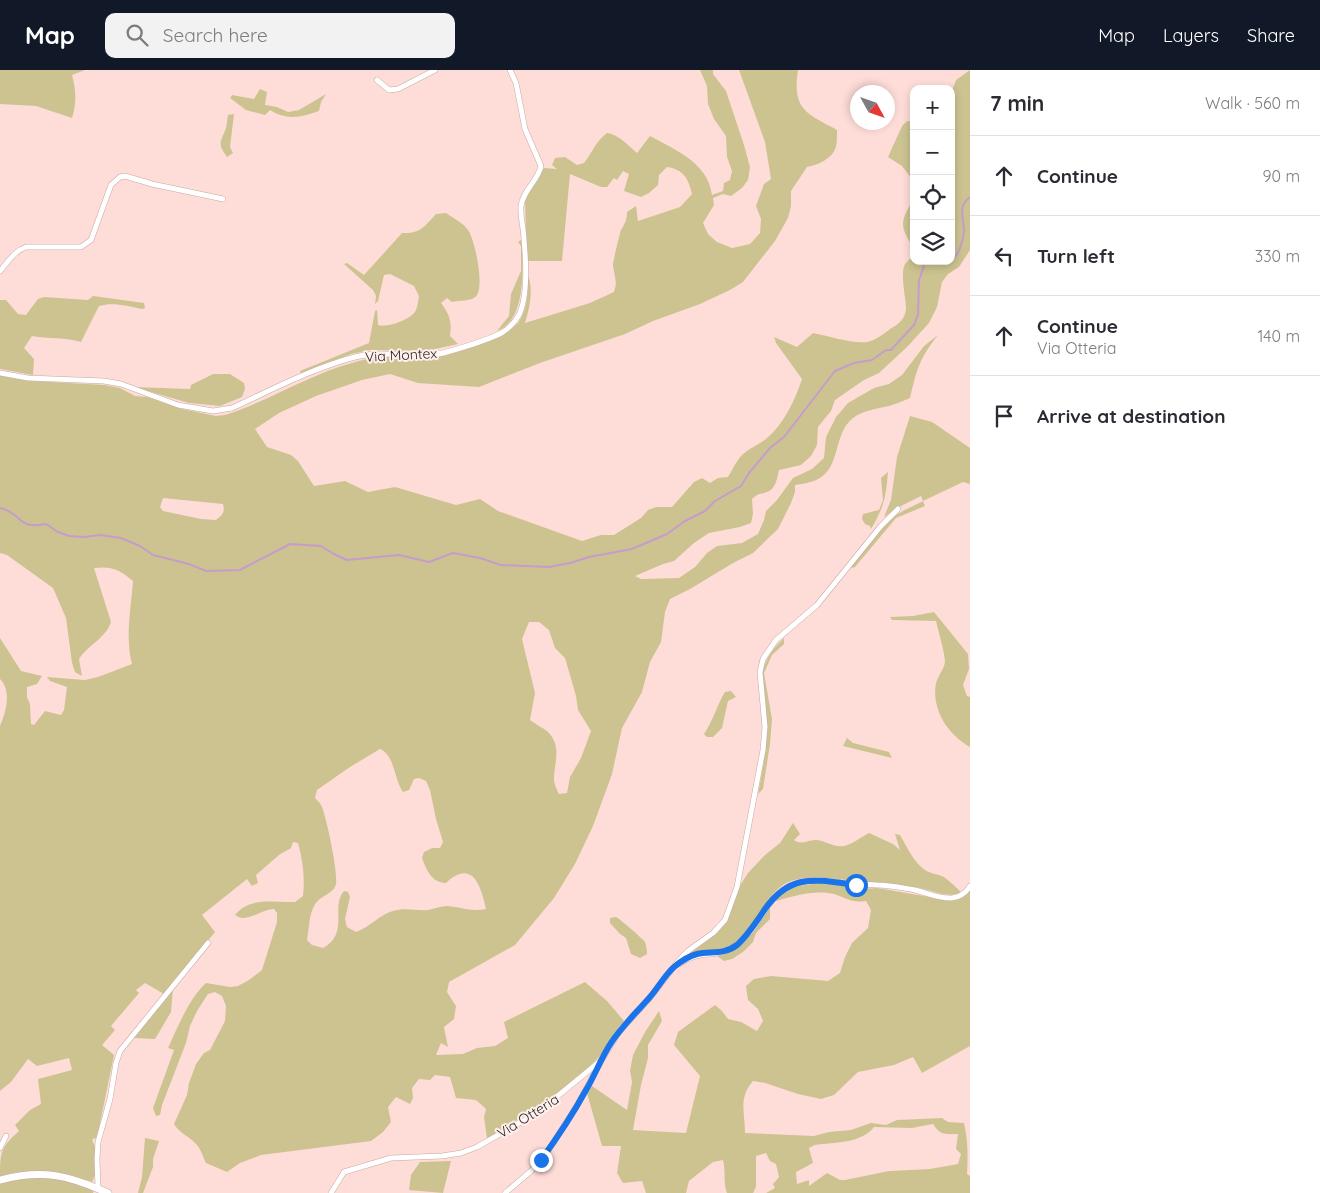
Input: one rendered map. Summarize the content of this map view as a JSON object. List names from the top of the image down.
{
  "streets": {
    "street": ["Via Montex", "Via Otteria"]
  },
  "north": "bottom right",
  "page": {
    "header": "Map",
    "search": "Search here",
    "nav": ["Map", "Layers", "Share"],
    "heading": ["7 min", "Walk · 560 m"],
    "map_buttons": ["+", "−"],
    "list": [
      ["Continue", "90 m"],
      ["Turn left", "330 m"],
      ["Continue", "Via Otteria", "140 m"],
      "Arrive at destination"
    ]
  }
}
